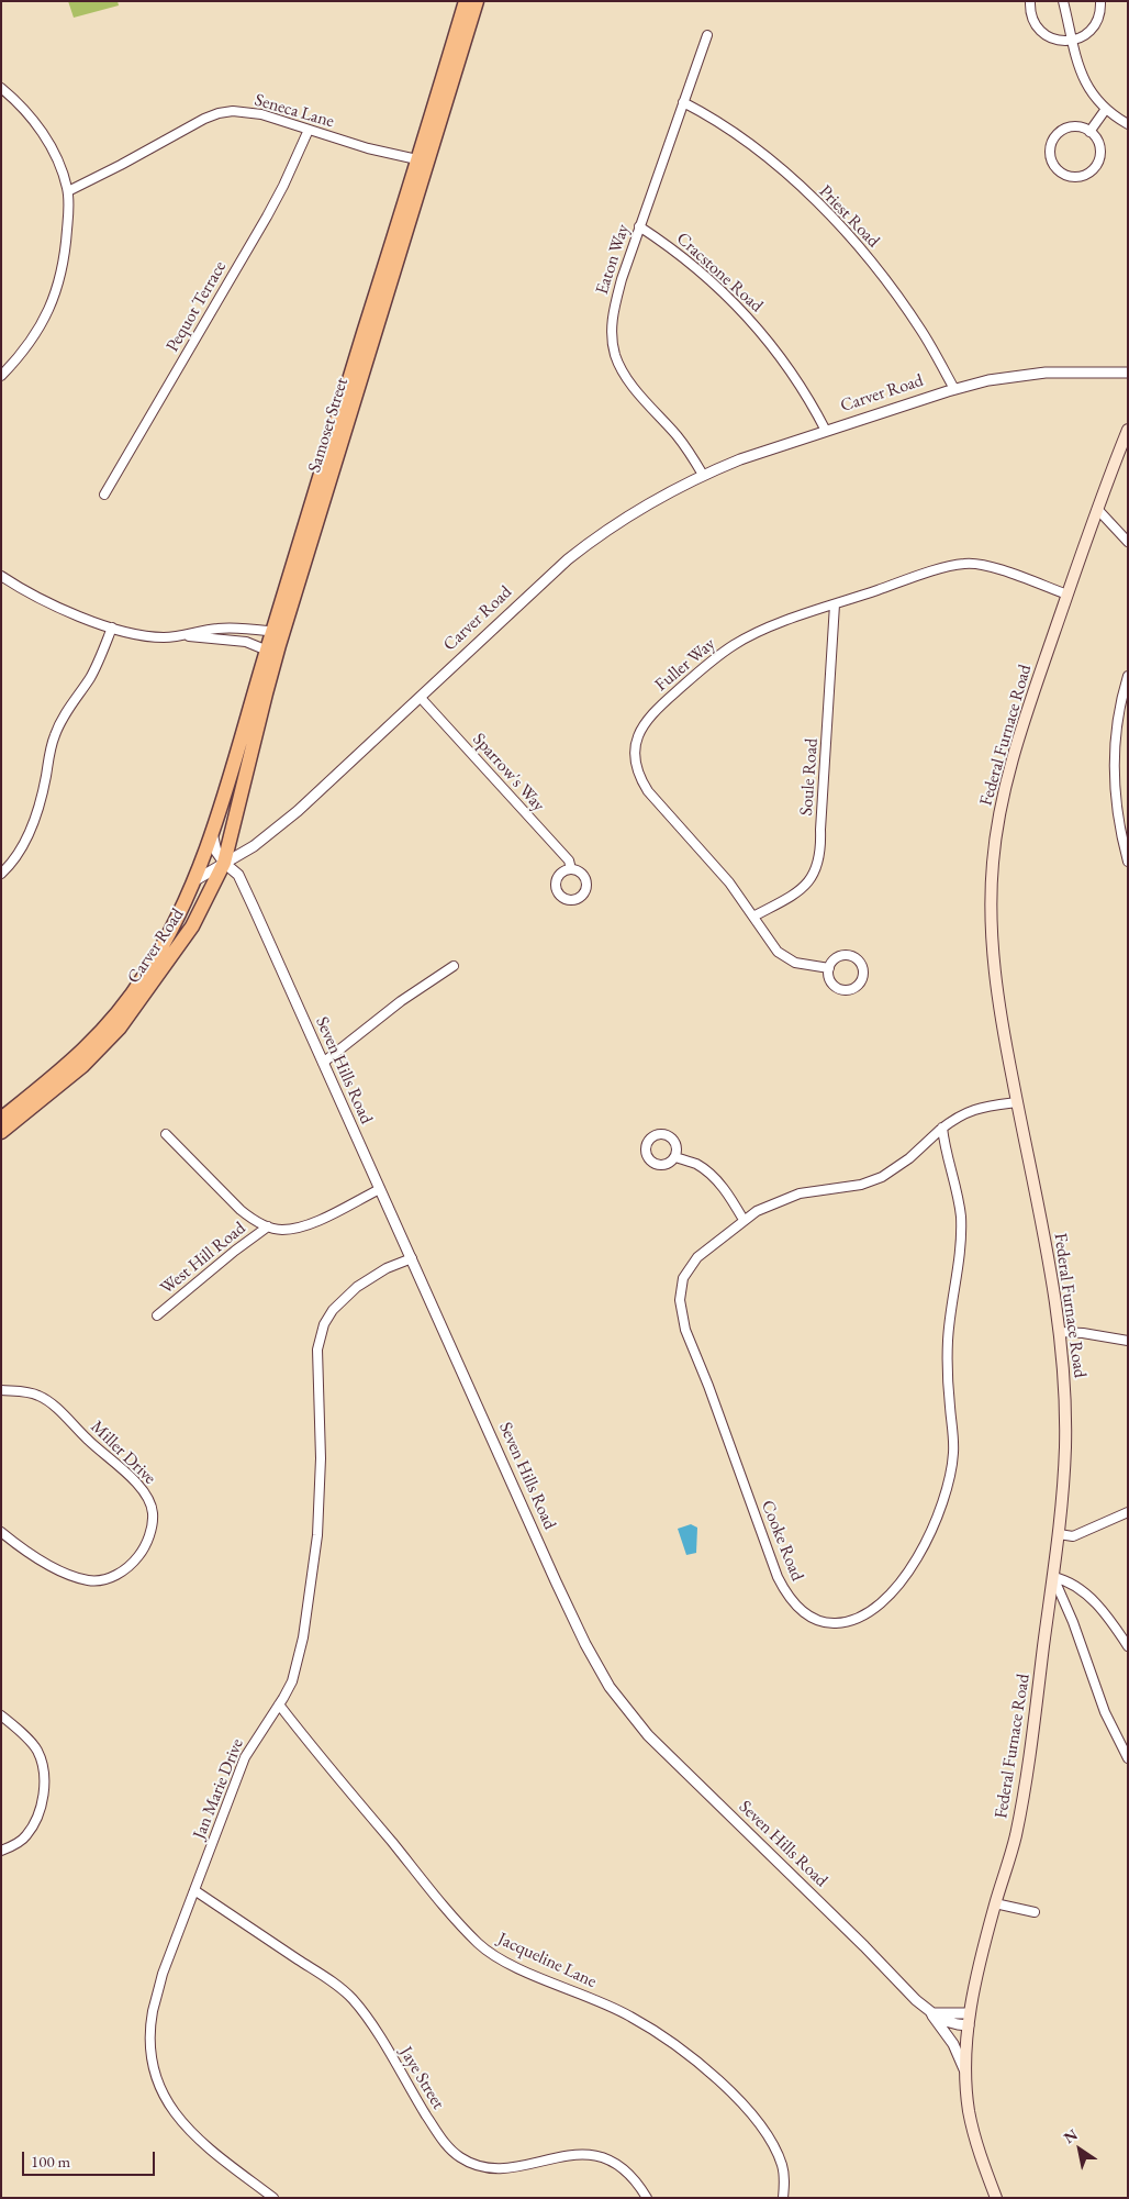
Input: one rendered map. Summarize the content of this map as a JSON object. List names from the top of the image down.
{
  "streets": {
    "highway": ["Carver Road", "Samoset Street"],
    "main road": ["Federal Furnace Road"],
    "street": [
      "Seneca Lane",
      "Priest Road",
      "Eaton Way",
      "Cracstone Road",
      "Pequot Terrace",
      "Fuller Way",
      "Sparrow's Way",
      "Soule Road",
      "Seven Hills Road",
      "West Hill Road",
      "Miller Drive",
      "Cooke Road",
      "Jan Marie Drive",
      "Jacqueline Lane",
      "Jaye Street"
    ]
  },
  "crossings": [
    ["Seneca Lane", "Pequot Terrace"],
    ["Seneca Lane", "Samoset Street"],
    ["Priest Road", "Eaton Way"],
    ["Priest Road", "Carver Road"],
    ["Eaton Way", "Cracstone Road"],
    ["Eaton Way", "Carver Road"],
    ["Cracstone Road", "Carver Road"],
    ["Carver Road", "Samoset Street"],
    ["Carver Road", "Sparrow's Way"],
    ["Carver Road", "Seven Hills Road"],
    ["Samoset Street", "Seven Hills Road"],
    ["Fuller Way", "Federal Furnace Road"],
    ["Fuller Way", "Soule Road"],
    ["Federal Furnace Road", "Seven Hills Road"],
    ["Federal Furnace Road", "Cooke Road"],
    ["Seven Hills Road", "Jan Marie Drive"],
    ["Jan Marie Drive", "Jacqueline Lane"],
    ["Jan Marie Drive", "Jaye Street"]
  ],
  "scale_bar": "100 m",
  "north": "top left"
}
